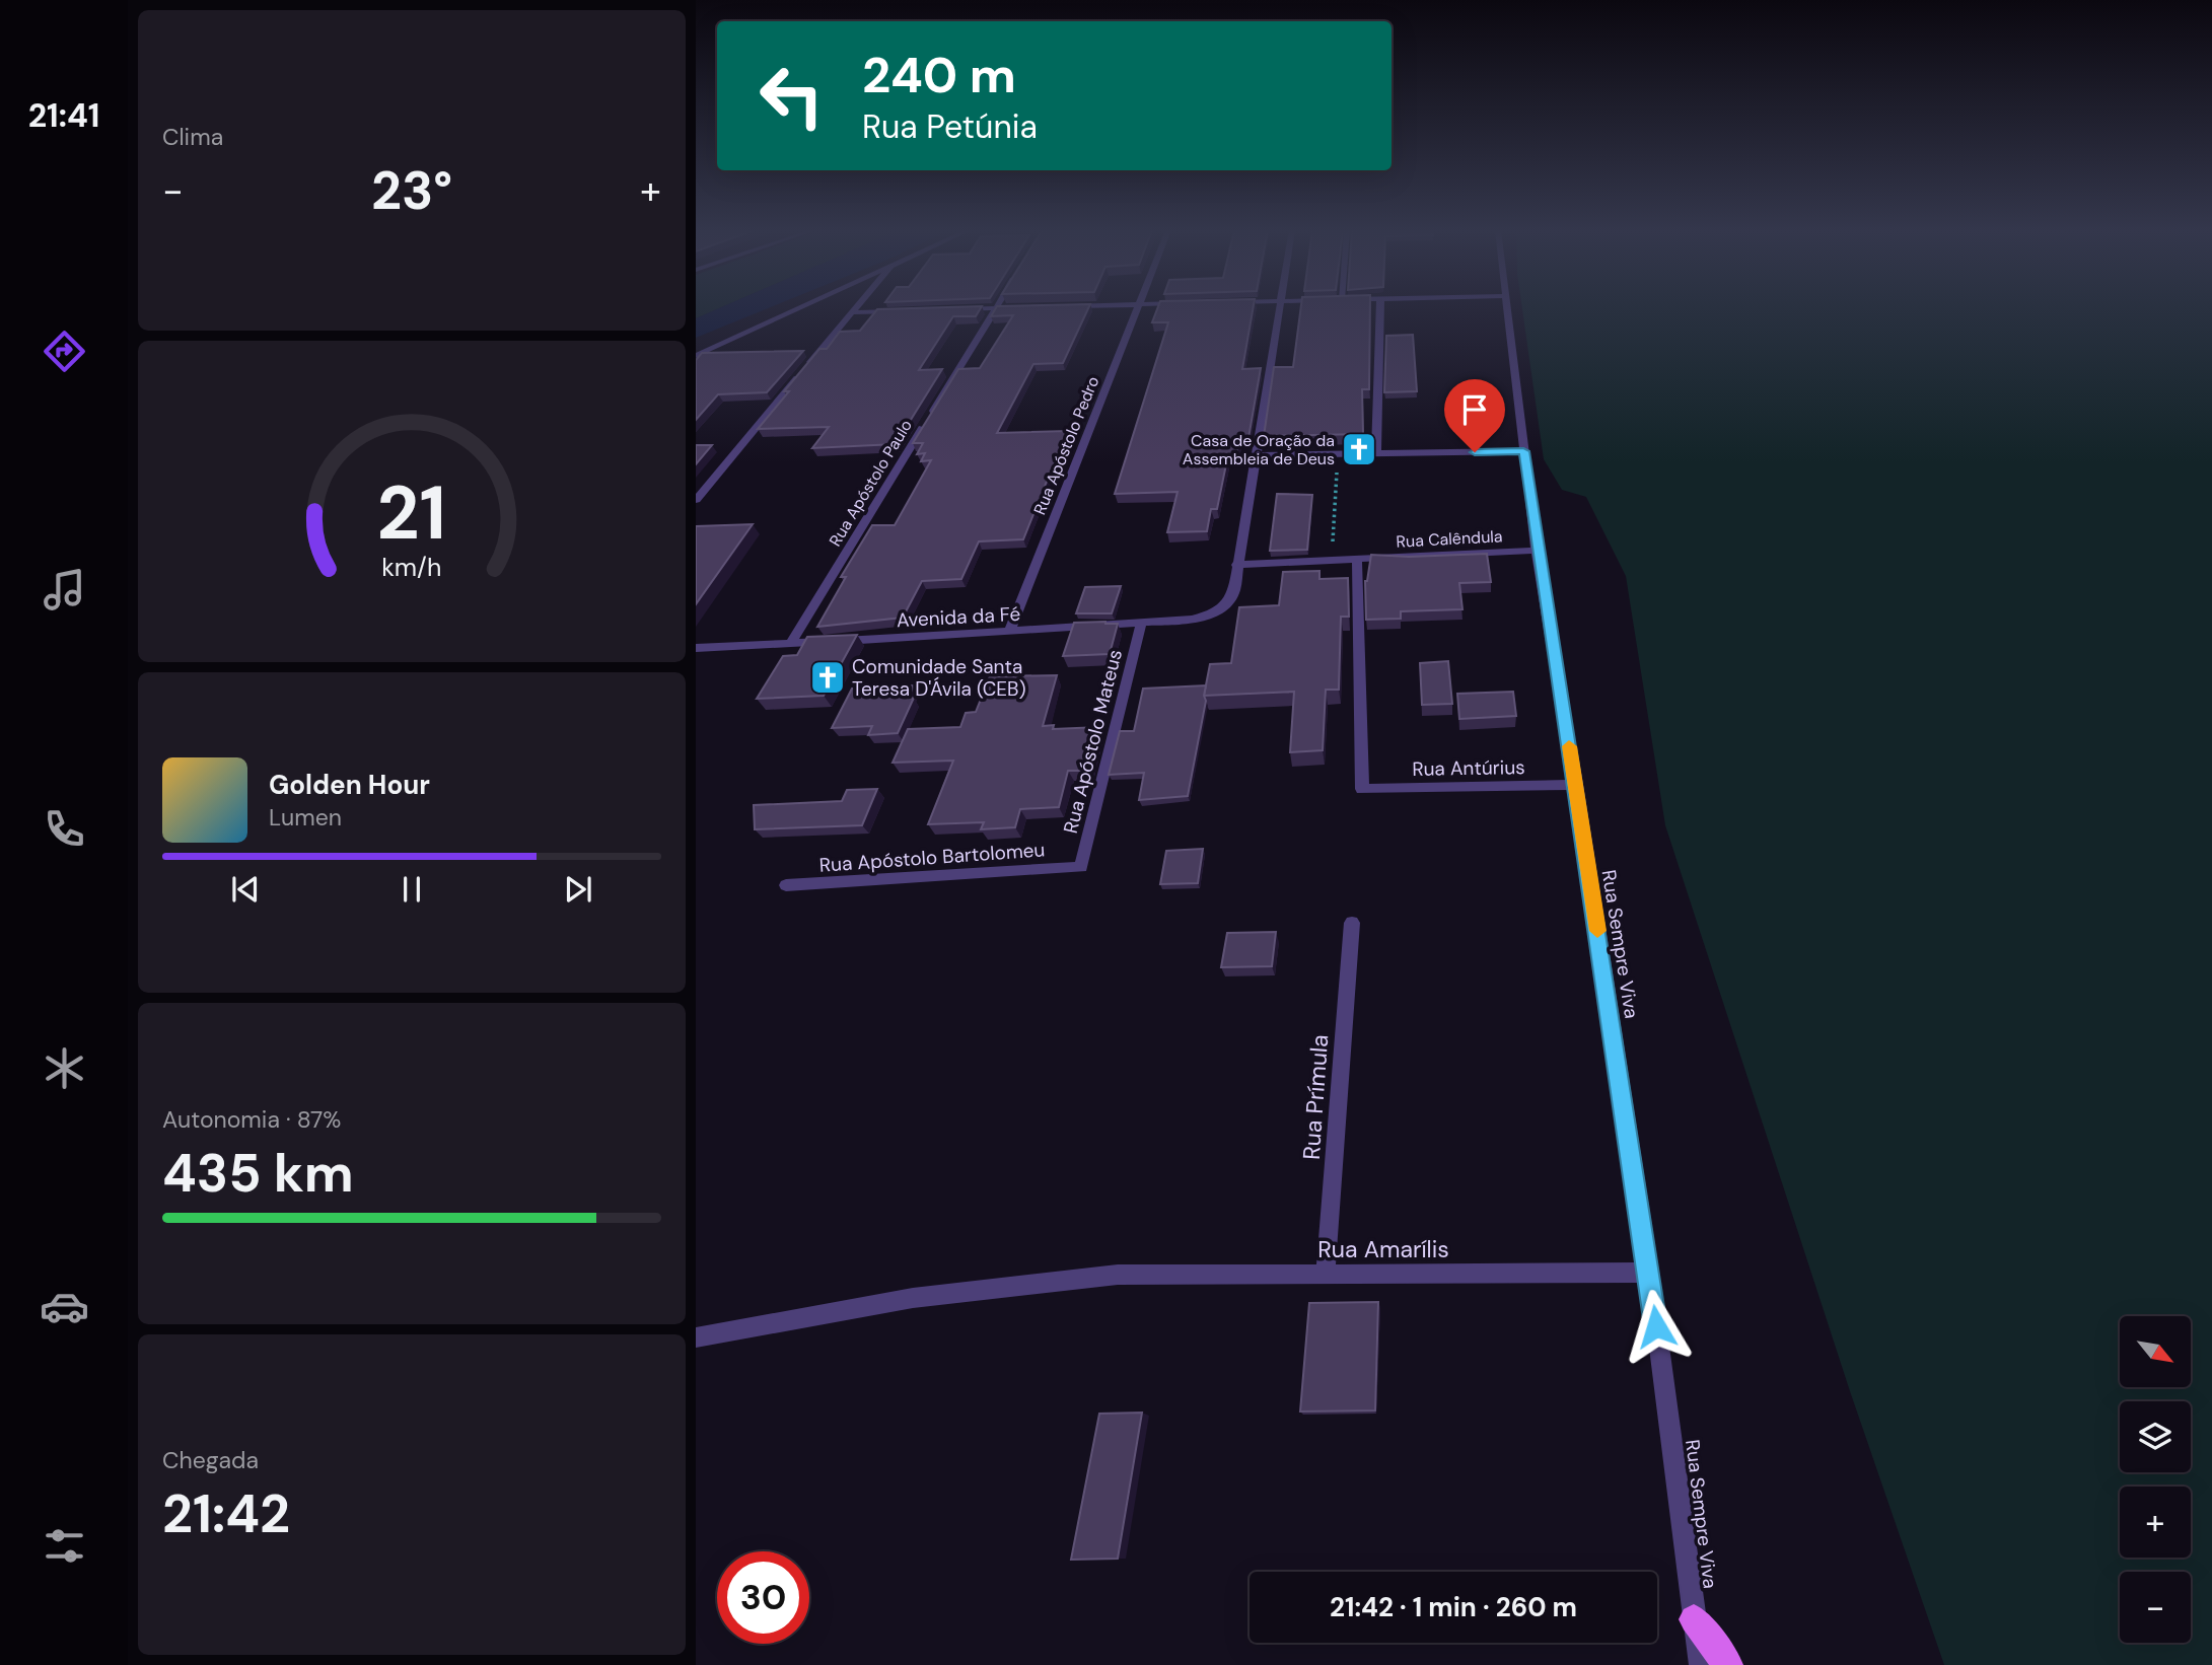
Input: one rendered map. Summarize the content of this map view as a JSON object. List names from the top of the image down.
{
  "streets": {
    "street": [
      "Rua Apóstolo Pedro",
      "Rua Apóstolo Paulo",
      "Rua Calêndula",
      "Avenida da Fé",
      "Rua Apóstolo Mateus",
      "Rua Antúrius",
      "Rua Apóstolo Bartolomeu",
      "Rua Sempre Viva",
      "Rua Prímula",
      "Rua Amarílis"
    ]
  },
  "crossings": [
    ["Rua Apóstolo Pedro", "Avenida da Fé"],
    ["Rua Apóstolo Paulo", "Avenida da Fé"],
    ["Rua Calêndula", "Avenida da Fé"],
    ["Rua Calêndula", "Rua Antúrius"],
    ["Rua Calêndula", "Rua Sempre Viva"],
    ["Avenida da Fé", "Rua Apóstolo Mateus"],
    ["Rua Apóstolo Mateus", "Rua Apóstolo Bartolomeu"],
    ["Rua Antúrius", "Rua Sempre Viva"],
    ["Rua Sempre Viva", "Rua Amarílis"],
    ["Rua Prímula", "Rua Amarílis"]
  ],
  "places": {
    "church": ["Casa de Oração da Assembleia de Deus", "Comunidade Santa Teresa D'Ávila (CEB)"]
  },
  "north": "bottom right",
  "page": {
    "tabs": "21:41",
    "tile": [
      "Clima",
      ["Autonomia · 87%", "435 km"],
      ["Chegada", "21:42"]
    ],
    "turn": ["240 m", "Rua Petúnia"],
    "heat": ["−", "23°", "+"],
    "song": ["Golden Hour", "Lumen"],
    "map_buttons": ["+", "−"],
    "limit": "30",
    "trip": "21:42 · 1 min · 260 m",
    "gauge": ["21", "km/h"]
  }
}
